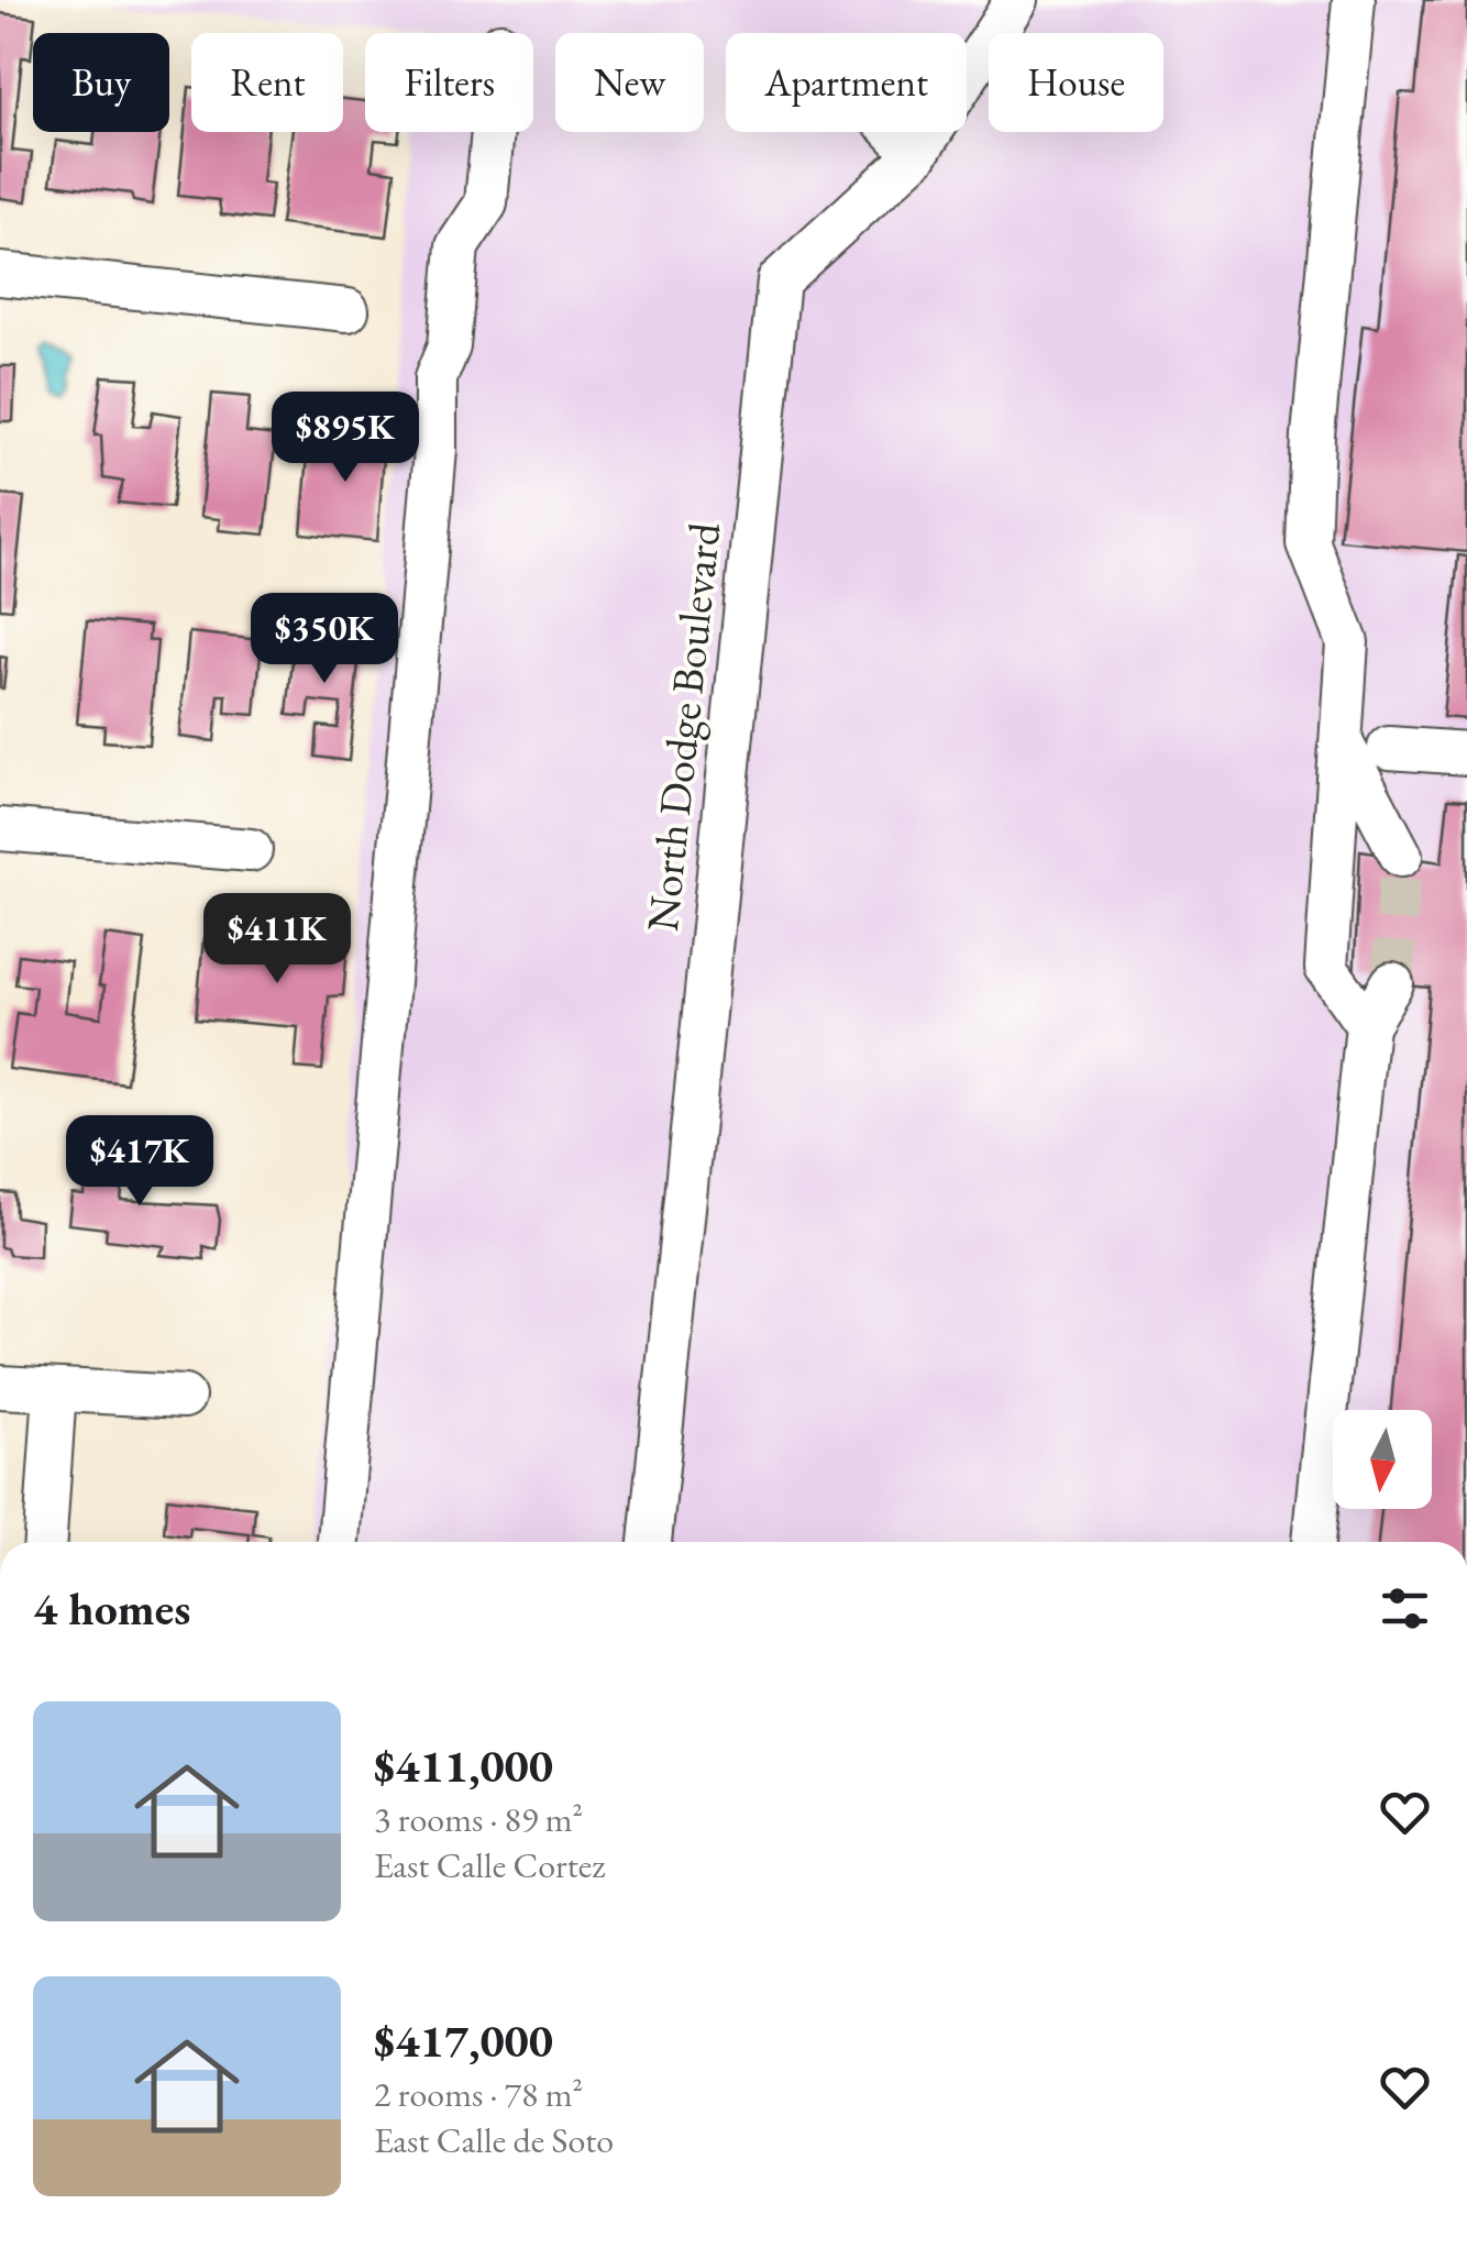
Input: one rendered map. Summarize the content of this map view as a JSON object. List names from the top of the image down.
{
  "streets": {
    "street": ["North Dodge Boulevard"]
  },
  "north": "bottom",
  "page": {
    "chip": [
      "Buy",
      "Rent",
      "Filters",
      "New",
      "Apartment",
      "House"
    ],
    "price": [
      "$895K",
      "$350K",
      "$411K",
      "$417K"
    ],
    "heading": "4 homes",
    "list": [
      {
        "name": "$411,000",
        "note": "3 rooms · 89 m² · East Calle Cortez"
      },
      {
        "name": "$417,000",
        "note": "2 rooms · 78 m² · East Calle de Soto"
      }
    ]
  }
}
